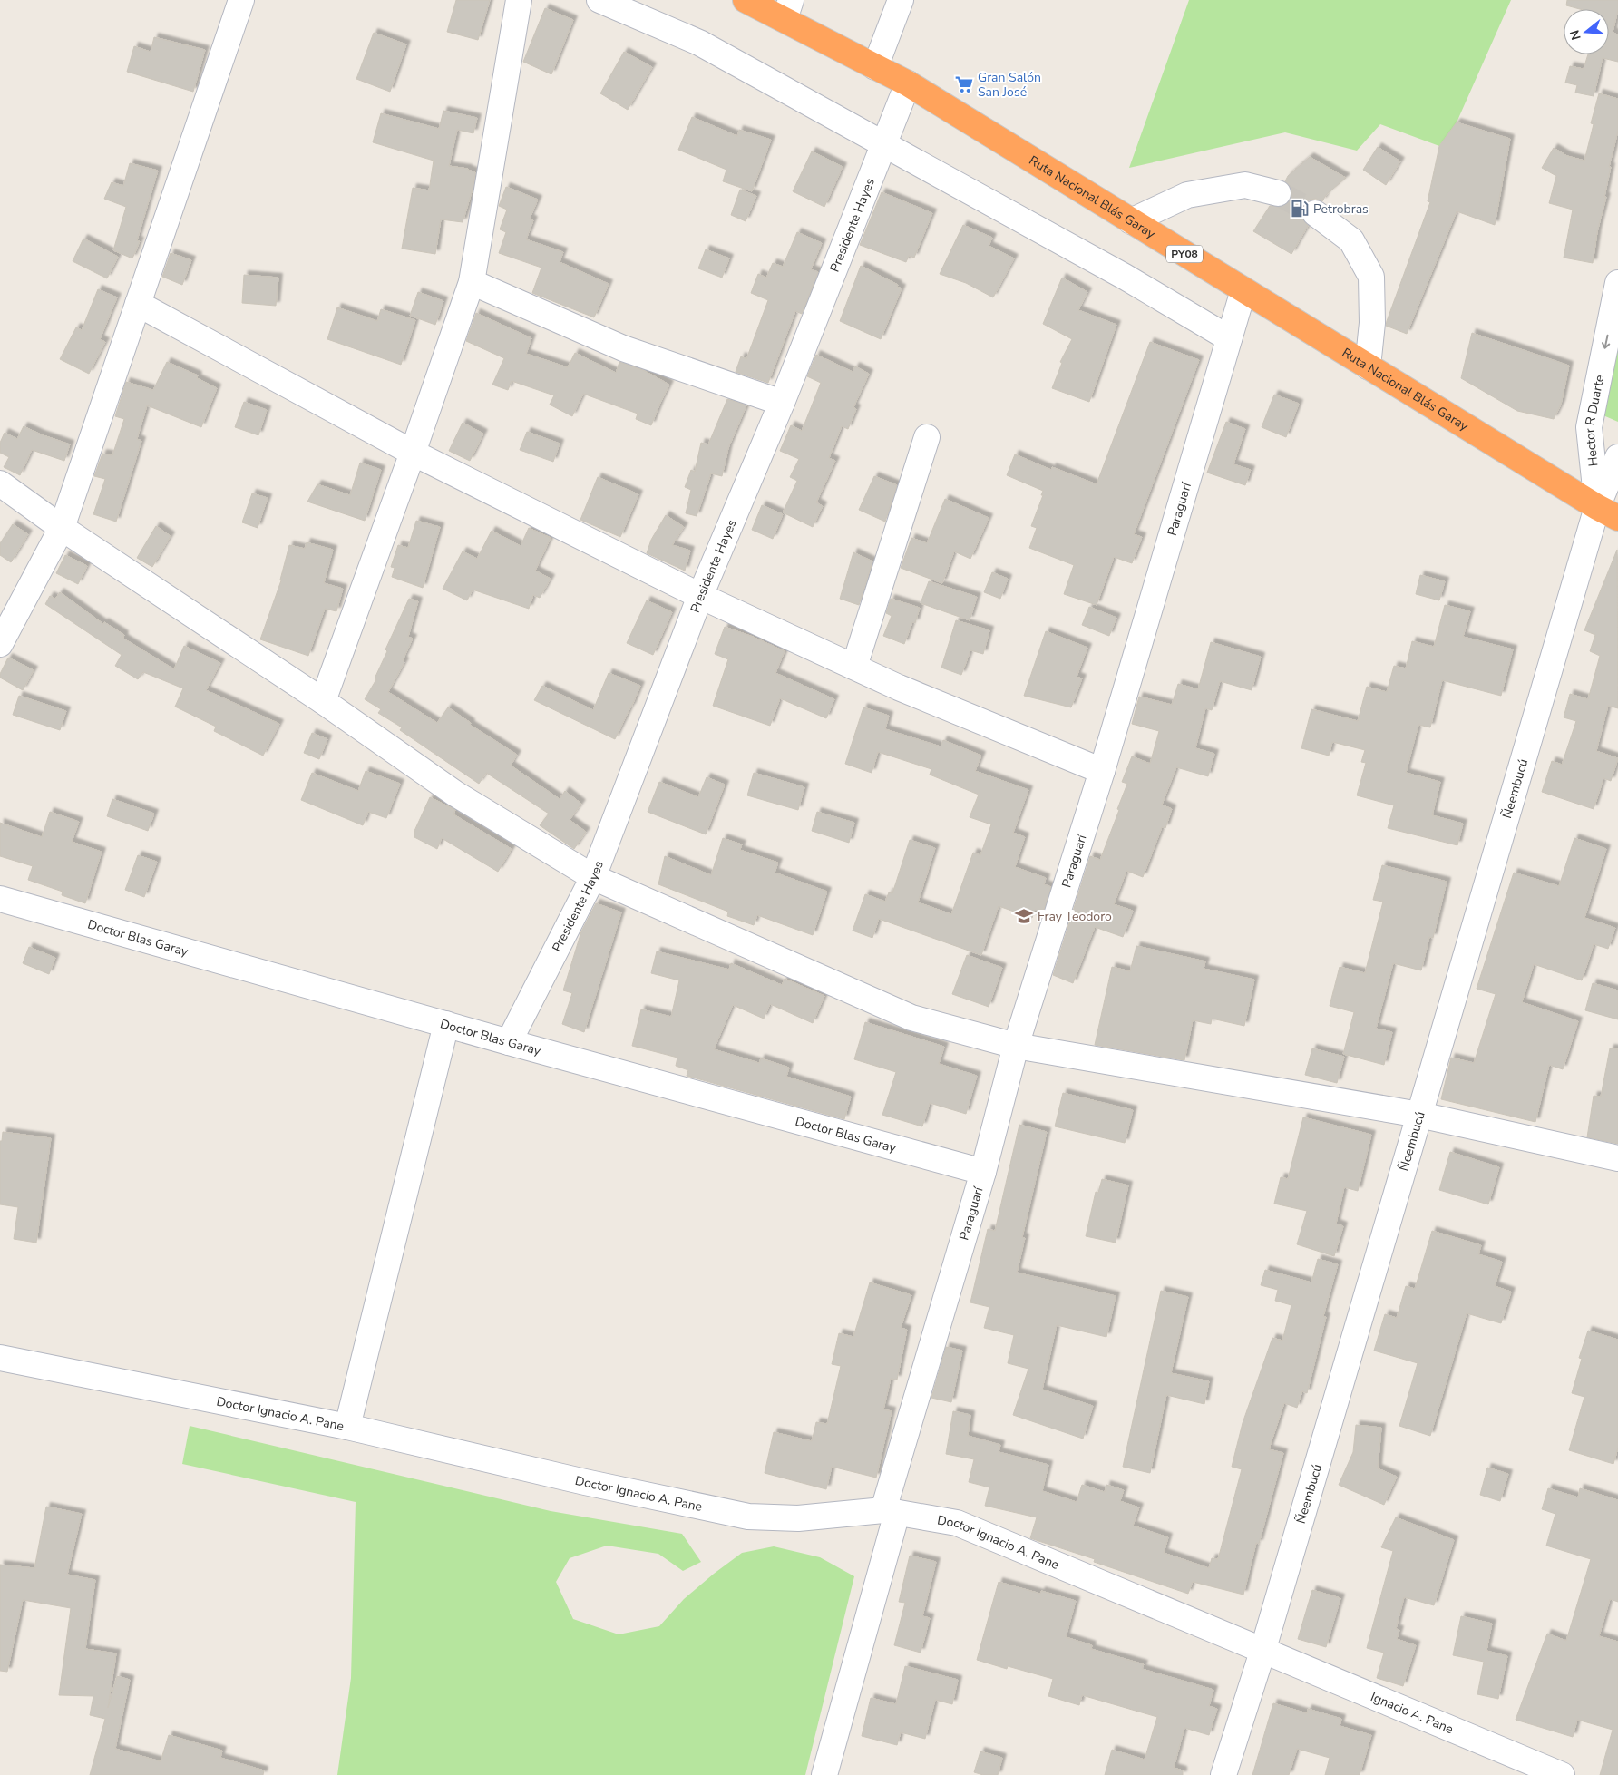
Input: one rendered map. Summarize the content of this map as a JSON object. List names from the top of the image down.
{
  "streets": {
    "highway": ["Ruta Nacional Blás Garay", "PY08"],
    "street": [
      "Presidente Hayes",
      "Hector R Duarte",
      "Paraguarí",
      "Ñeembucú",
      "Doctor Blas Garay",
      "Doctor Ignacio A. Pane",
      "Ignacio A. Pane"
    ]
  },
  "crossings": [
    ["Ruta Nacional Blás Garay", "Presidente Hayes"],
    ["Ruta Nacional Blás Garay", "Hector R Duarte"],
    ["Ruta Nacional Blás Garay", "Paraguarí"],
    ["Ruta Nacional Blás Garay", "Ñeembucú"],
    ["Presidente Hayes", "Doctor Blas Garay"],
    ["Hector R Duarte", "Ñeembucú"],
    ["Paraguarí", "Doctor Blas Garay"],
    ["Paraguarí", "Doctor Ignacio A. Pane"],
    ["Ñeembucú", "Doctor Ignacio A. Pane"],
    ["Ñeembucú", "Ignacio A. Pane"],
    ["Doctor Ignacio A. Pane", "Ignacio A. Pane"]
  ],
  "one_way": ["Hector R Duarte"],
  "places": {
    "supermarket": ["Gran Salón San José"],
    "fuel station": ["Petrobras"],
    "school or university": ["Fray Teodoro"]
  },
  "north": "left"
}
